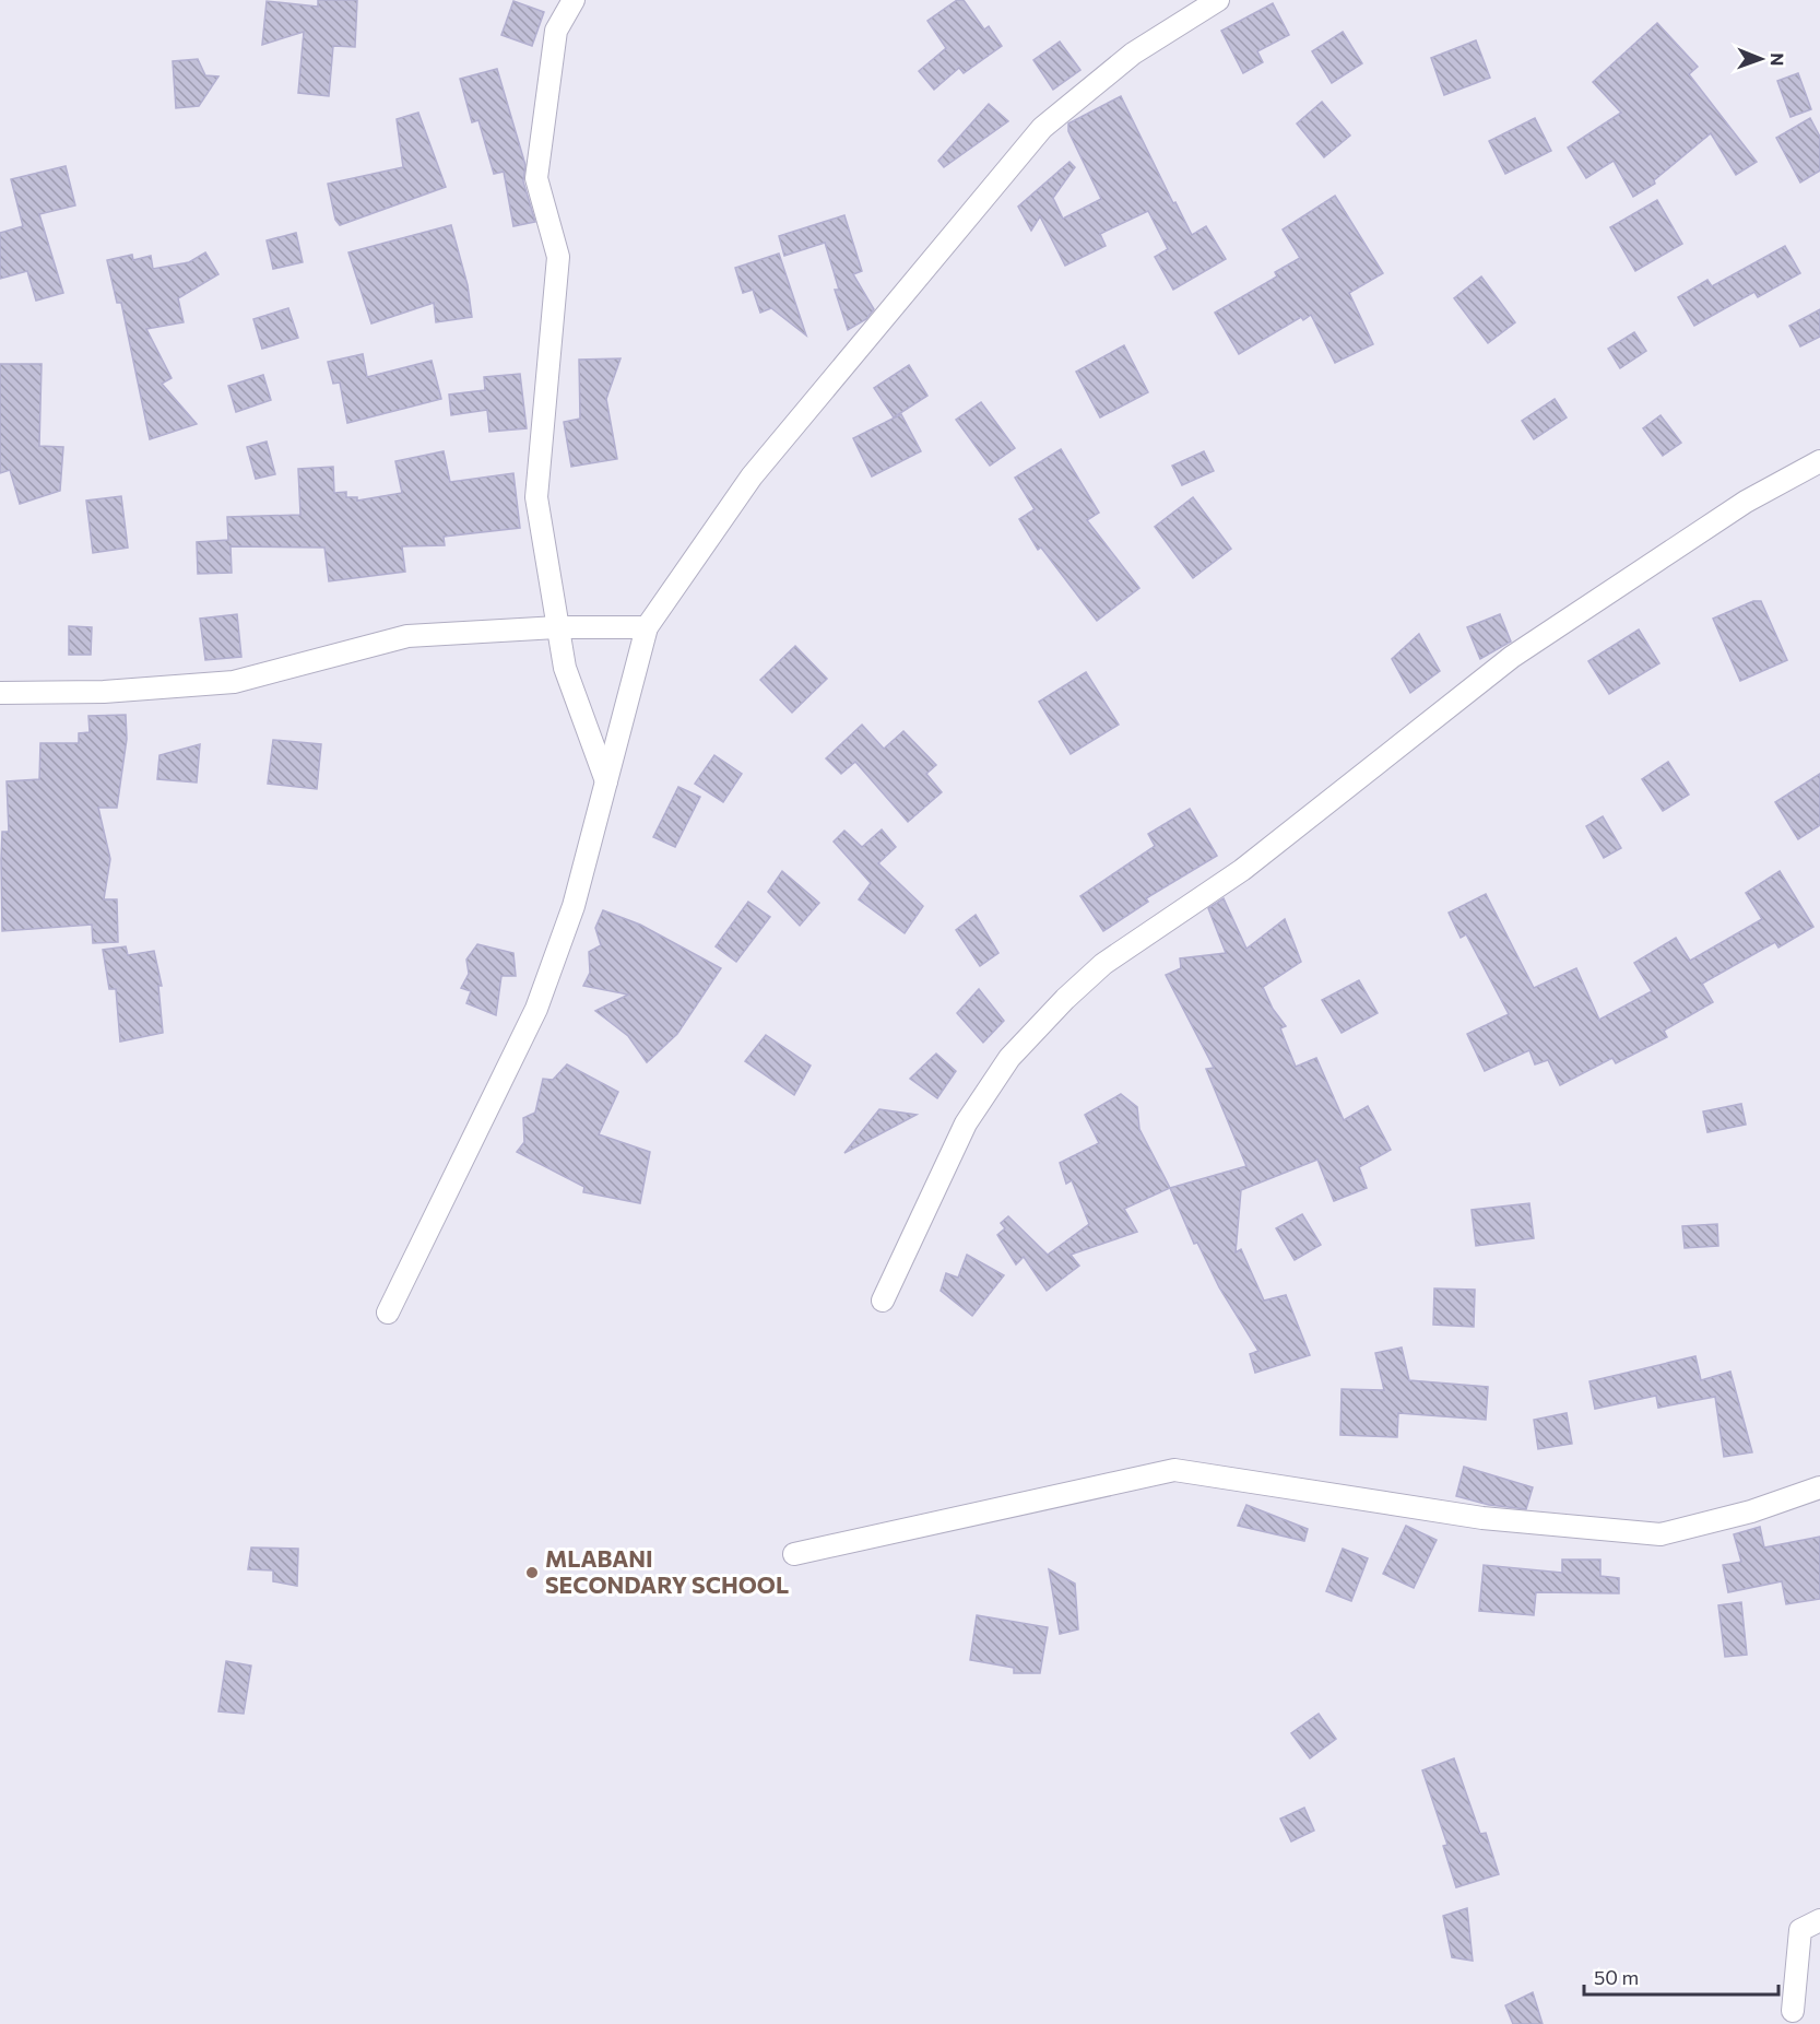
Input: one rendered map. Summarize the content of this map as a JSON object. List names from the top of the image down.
{
  "places": ["MLABANI SECONDARY SCHOOL"],
  "scale_bar": "50 m",
  "north": "right"
}
